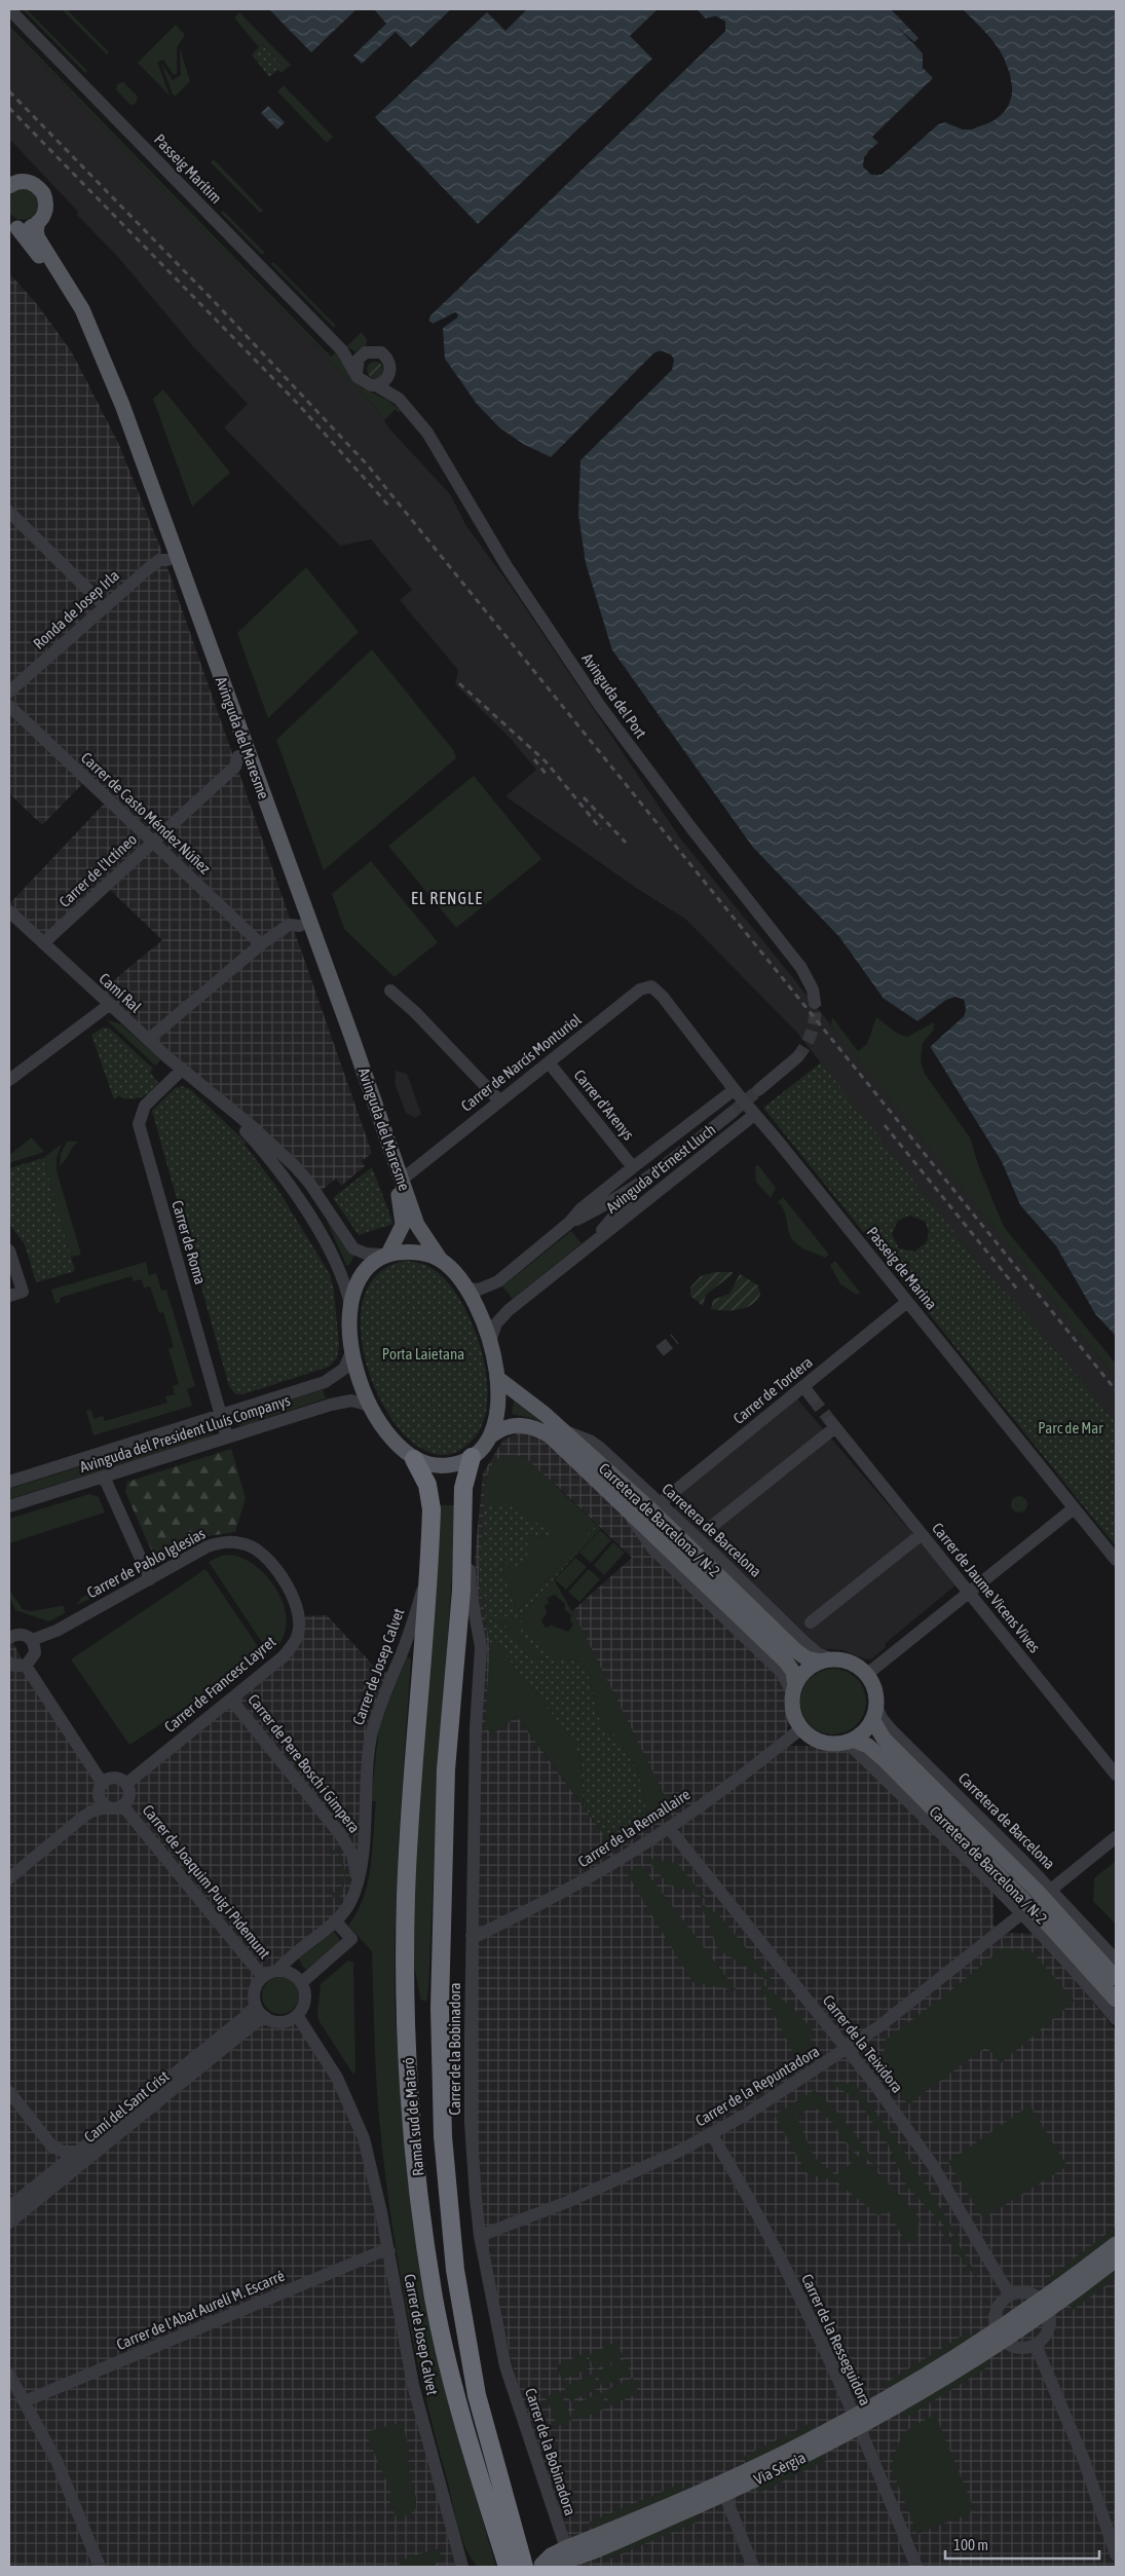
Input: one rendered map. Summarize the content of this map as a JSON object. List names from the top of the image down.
{
  "streets": {
    "highway": ["Ramal sud de Mataró"],
    "main road": ["Avinguda del Maresme", "Carretera de Barcelona / N-2", "Via Sèrgia"],
    "street": [
      "Passeig Marítim",
      "Ronda de Josep Irla",
      "Avinguda del Port",
      "Carrer de Casto Méndez Núñez",
      "Carrer de l'Ictíneo",
      "Camí Ral",
      "Carrer de Narcís Monturiol",
      "Carrer d'Arenys",
      "Avinguda d'Ernest Lluch",
      "Carrer de Roma",
      "Passeig de Marina",
      "Carrer de Tordera",
      "Avinguda del President Lluís Companys",
      "Carretera de Barcelona",
      "Carrer de Pablo Iglesias",
      "Carrer de Jaume Vicens Vives",
      "Carrer de Josep Calvet",
      "Carrer de Francesc Layret",
      "Carrer de Pere Bosch i Gimpera",
      "Carrer de la Remallaire",
      "Carrer de Joaquim Puig i Pidemunt",
      "Carrer de la Teixidora",
      "Carrer de la Bobinadora",
      "Carrer de la Repuntadora",
      "Camí del Sant Crist",
      "Carrer de l'Abat Aurelí M. Escarré",
      "Carrer de la Resseguidora"
    ]
  },
  "crossings": [
    ["Passeig Marítim", "Avinguda del Port"],
    ["Ronda de Josep Irla", "Avinguda del Maresme"],
    ["Avinguda del Maresme", "Carrer de l'Ictíneo"],
    ["Avinguda del Maresme", "Camí Ral"],
    ["Avinguda del Maresme", "Carrer de Narcís Monturiol"],
    ["Avinguda del Maresme", "Avinguda d'Ernest Lluch"],
    ["Avinguda del Maresme", "Avinguda del President Lluís Companys"],
    ["Avinguda del Maresme", "Carretera de Barcelona / N-2"],
    ["Avinguda del Maresme", "Ramal sud de Mataró"],
    ["Carrer de Casto Méndez Núñez", "Carrer de l'Ictíneo"],
    ["Carrer de l'Ictíneo", "Camí Ral"],
    ["Camí Ral", "Avinguda d'Ernest Lluch"],
    ["Camí Ral", "Carrer de Roma"],
    ["Camí Ral", "Avinguda del President Lluís Companys"],
    ["Camí Ral", "Carretera de Barcelona / N-2"],
    ["Camí Ral", "Ramal sud de Mataró"],
    ["Carrer de Narcís Monturiol", "Carrer d'Arenys"],
    ["Carrer de Narcís Monturiol", "Passeig de Marina"],
    ["Carrer d'Arenys", "Avinguda d'Ernest Lluch"],
    ["Avinguda d'Ernest Lluch", "Passeig de Marina"],
    ["Avinguda d'Ernest Lluch", "Avinguda del President Lluís Companys"],
    ["Avinguda d'Ernest Lluch", "Carretera de Barcelona / N-2"],
    ["Avinguda d'Ernest Lluch", "Ramal sud de Mataró"],
    ["Carrer de Roma", "Avinguda del President Lluís Companys"],
    ["Passeig de Marina", "Carrer de Tordera"],
    ["Carrer de Tordera", "Carretera de Barcelona"],
    ["Avinguda del President Lluís Companys", "Carretera de Barcelona / N-2"],
    ["Avinguda del President Lluís Companys", "Ramal sud de Mataró"],
    ["Carretera de Barcelona / N-2", "Carretera de Barcelona"],
    ["Carretera de Barcelona / N-2", "Carrer de la Remallaire"],
    ["Carretera de Barcelona / N-2", "Ramal sud de Mataró"],
    ["Carretera de Barcelona", "Carrer de la Remallaire"],
    ["Carrer de Pablo Iglesias", "Carrer de Francesc Layret"],
    ["Carrer de Josep Calvet", "Carrer de Pere Bosch i Gimpera"],
    ["Carrer de Josep Calvet", "Carrer de Joaquim Puig i Pidemunt"],
    ["Carrer de Josep Calvet", "Camí del Sant Crist"],
    ["Carrer de Josep Calvet", "Ramal sud de Mataró"],
    ["Carrer de Josep Calvet", "Carrer de l'Abat Aurelí M. Escarré"],
    ["Carrer de Francesc Layret", "Carrer de Pere Bosch i Gimpera"],
    ["Carrer de Francesc Layret", "Carrer de Joaquim Puig i Pidemunt"],
    ["Carrer de la Remallaire", "Carrer de la Teixidora"],
    ["Carrer de la Remallaire", "Carrer de la Bobinadora"],
    ["Carrer de Joaquim Puig i Pidemunt", "Camí del Sant Crist"],
    ["Carrer de la Teixidora", "Carrer de la Repuntadora"],
    ["Carrer de la Bobinadora", "Carrer de la Repuntadora"],
    ["Carrer de la Bobinadora", "Ramal sud de Mataró"],
    ["Carrer de la Bobinadora", "Via Sèrgia"],
    ["Carrer de la Repuntadora", "Carrer de la Resseguidora"],
    ["Carrer de la Resseguidora", "Via Sèrgia"]
  ],
  "districts": ["EL RENGLE"],
  "parks": ["Porta Laietana", "Parc de Mar"],
  "scale_bar": "100 m"
}
